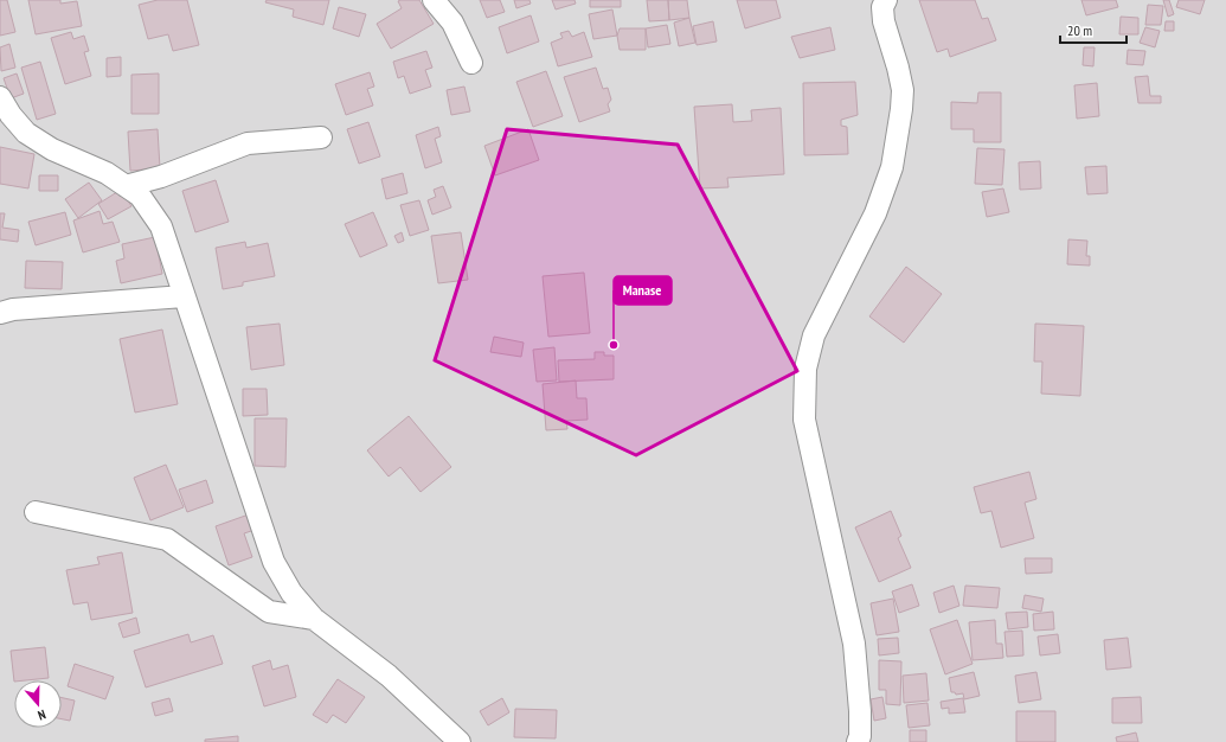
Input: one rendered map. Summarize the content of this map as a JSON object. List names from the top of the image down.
{
  "places": ["Manase"],
  "scale_bar": "20 m",
  "north": "bottom"
}
